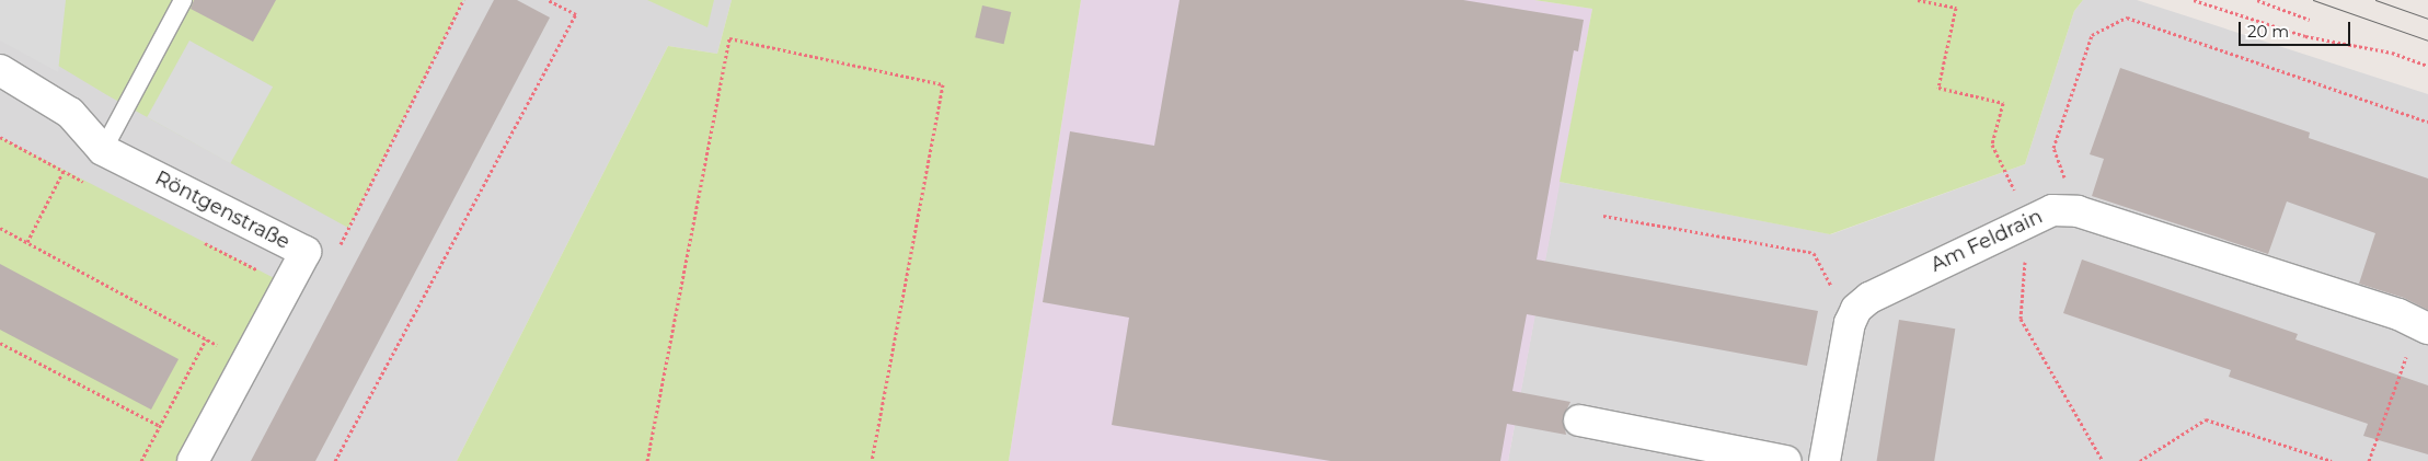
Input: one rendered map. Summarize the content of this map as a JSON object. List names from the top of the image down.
{
  "streets": {
    "street": ["Röntgenstraße", "Am Feldrain"]
  },
  "scale_bar": "20 m"
}
